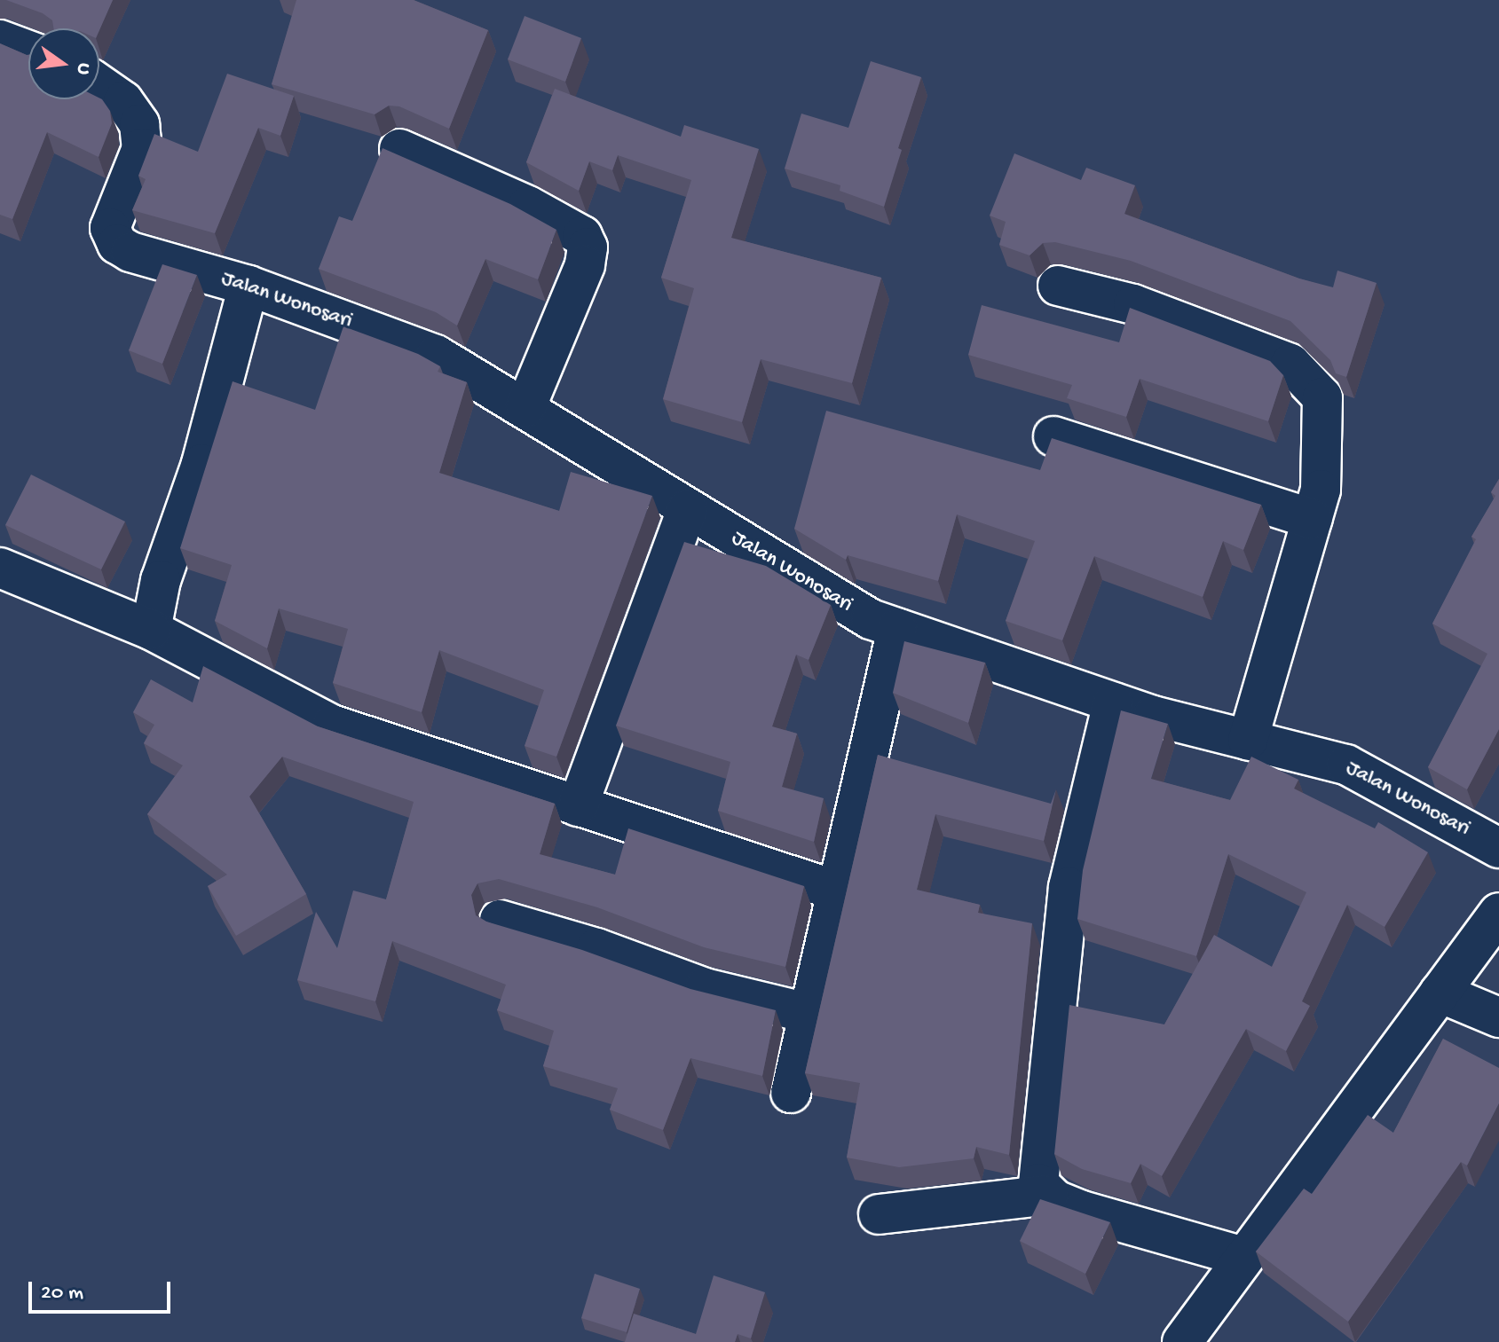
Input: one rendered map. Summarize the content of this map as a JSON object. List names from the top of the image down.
{
  "streets": {
    "main road": ["Jalan Wonosari"]
  },
  "scale_bar": "20 m",
  "north": "right"
}
